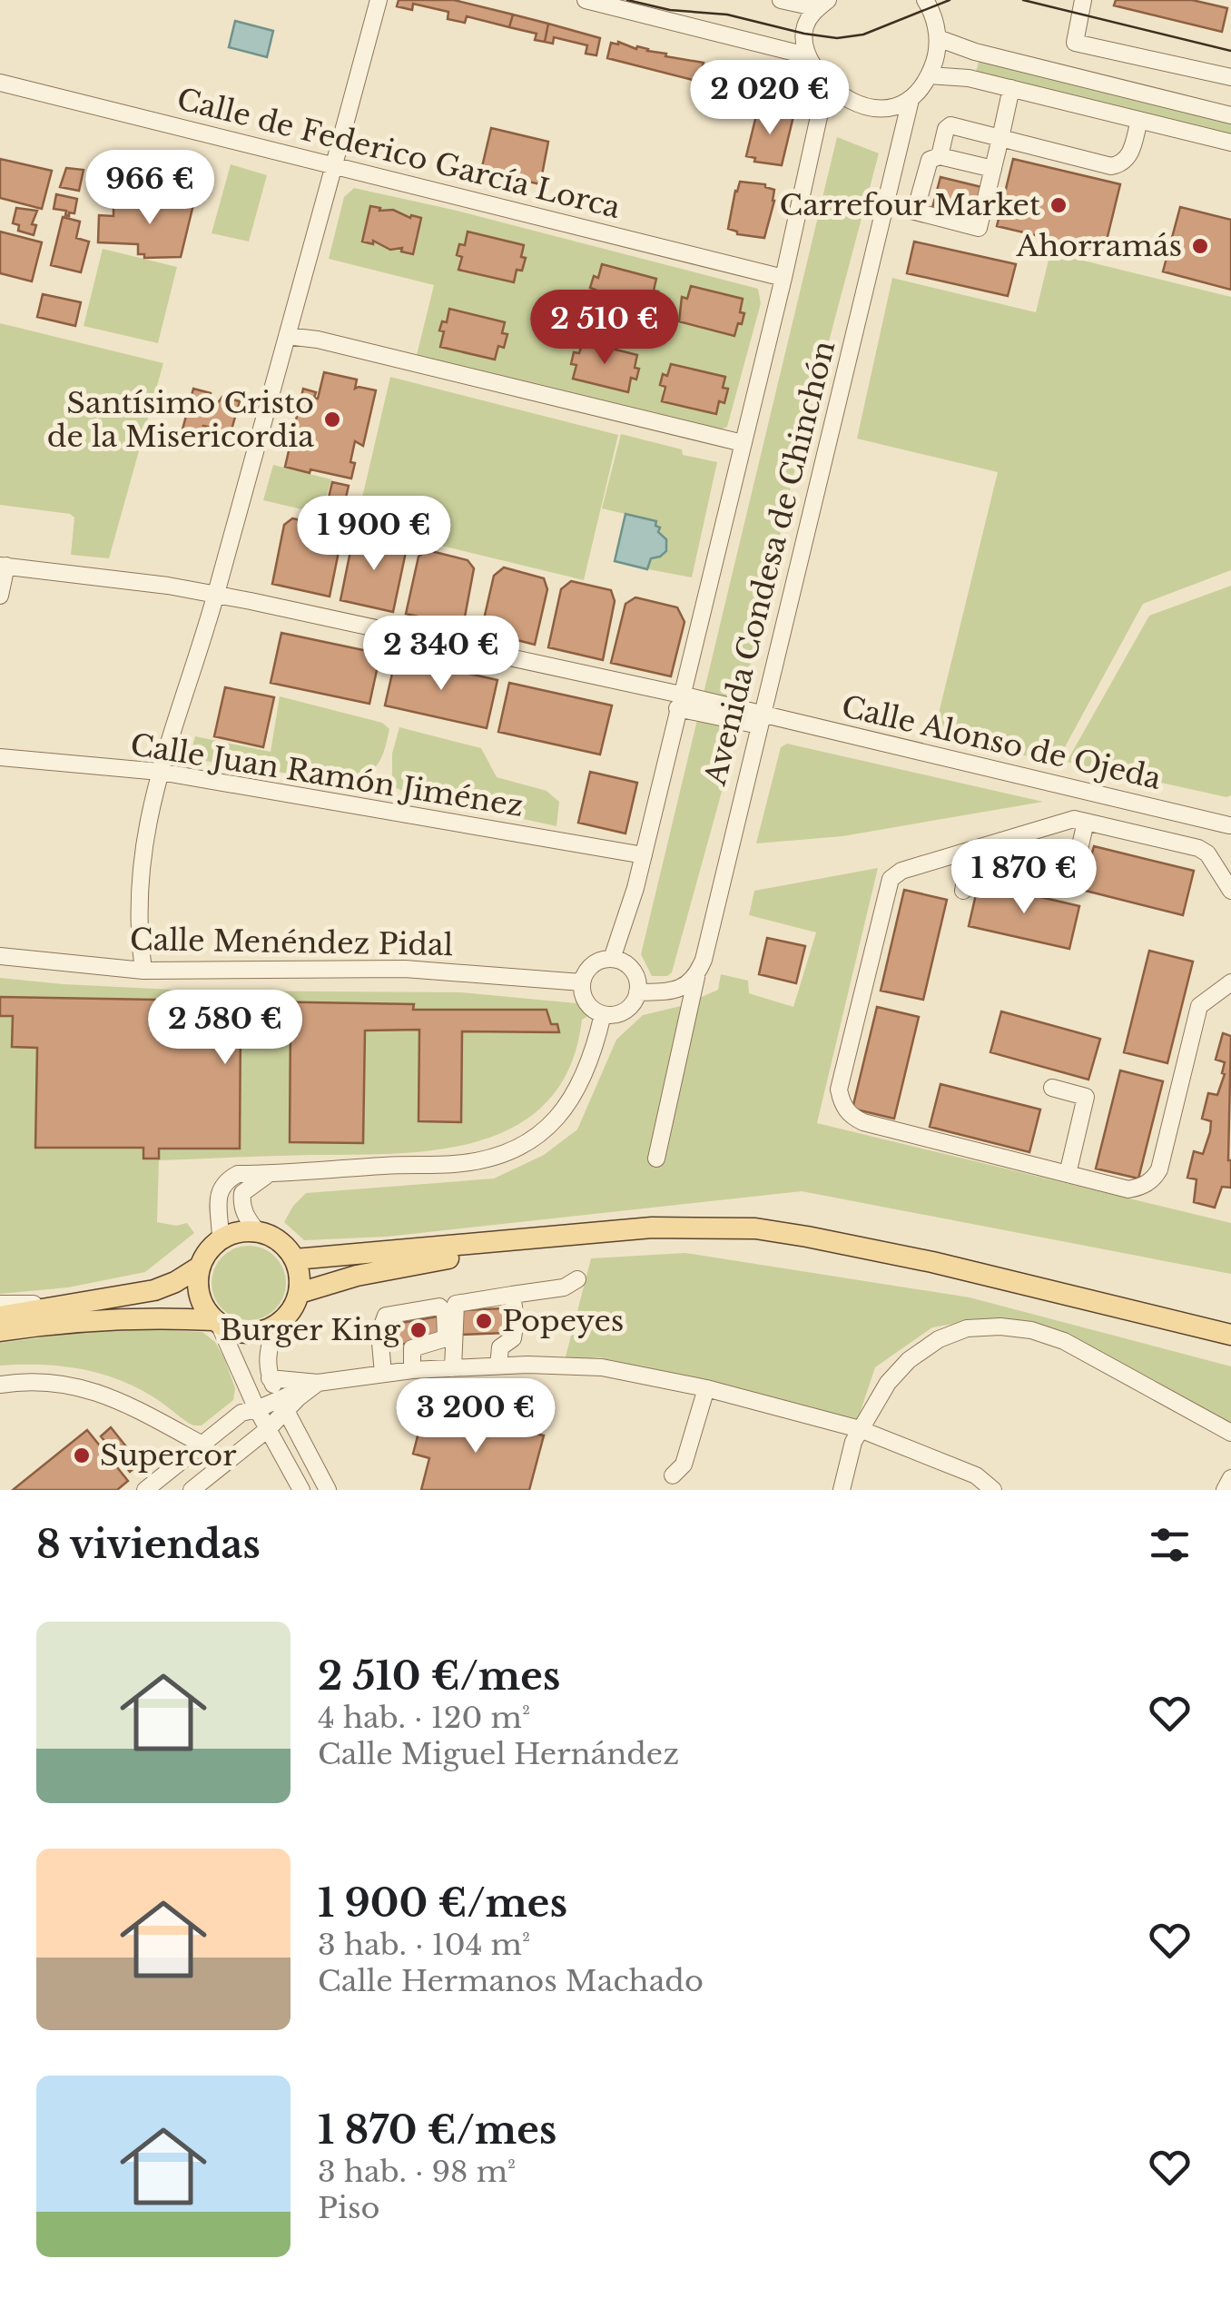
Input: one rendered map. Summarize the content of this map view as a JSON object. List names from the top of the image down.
{
  "streets": {
    "street": [
      "Calle de Federico García Lorca",
      "Avenida Condesa de Chinchón",
      "Calle Alonso de Ojeda",
      "Calle Juan Ramón Jiménez",
      "Calle Menéndez Pidal"
    ]
  },
  "crossings": [
    ["Calle de Federico García Lorca", "Avenida Condesa de Chinchón"],
    ["Avenida Condesa de Chinchón", "Calle Alonso de Ojeda"],
    ["Avenida Condesa de Chinchón", "Calle Juan Ramón Jiménez"],
    ["Avenida Condesa de Chinchón", "Calle Menéndez Pidal"]
  ],
  "places": [
    "Carrefour Market",
    "Ahorramás",
    "Santísimo Cristo de la Misericordia",
    "Popeyes",
    "Burger King",
    "Supercor"
  ],
  "page": {
    "price": [
      "2 020 €",
      "966 €",
      "2 510 €",
      "1 900 €",
      "2 340 €",
      "1 870 €",
      "2 580 €",
      "3 200 €"
    ],
    "heading": "8 viviendas",
    "list": [
      {
        "name": "2 510 €/mes",
        "note": "4 hab. · 120 m² · Calle Miguel Hernández"
      },
      {
        "name": "1 900 €/mes",
        "note": "3 hab. · 104 m² · Calle Hermanos Machado"
      },
      {
        "name": "1 870 €/mes",
        "note": "3 hab. · 98 m² · Piso"
      }
    ]
  }
}
